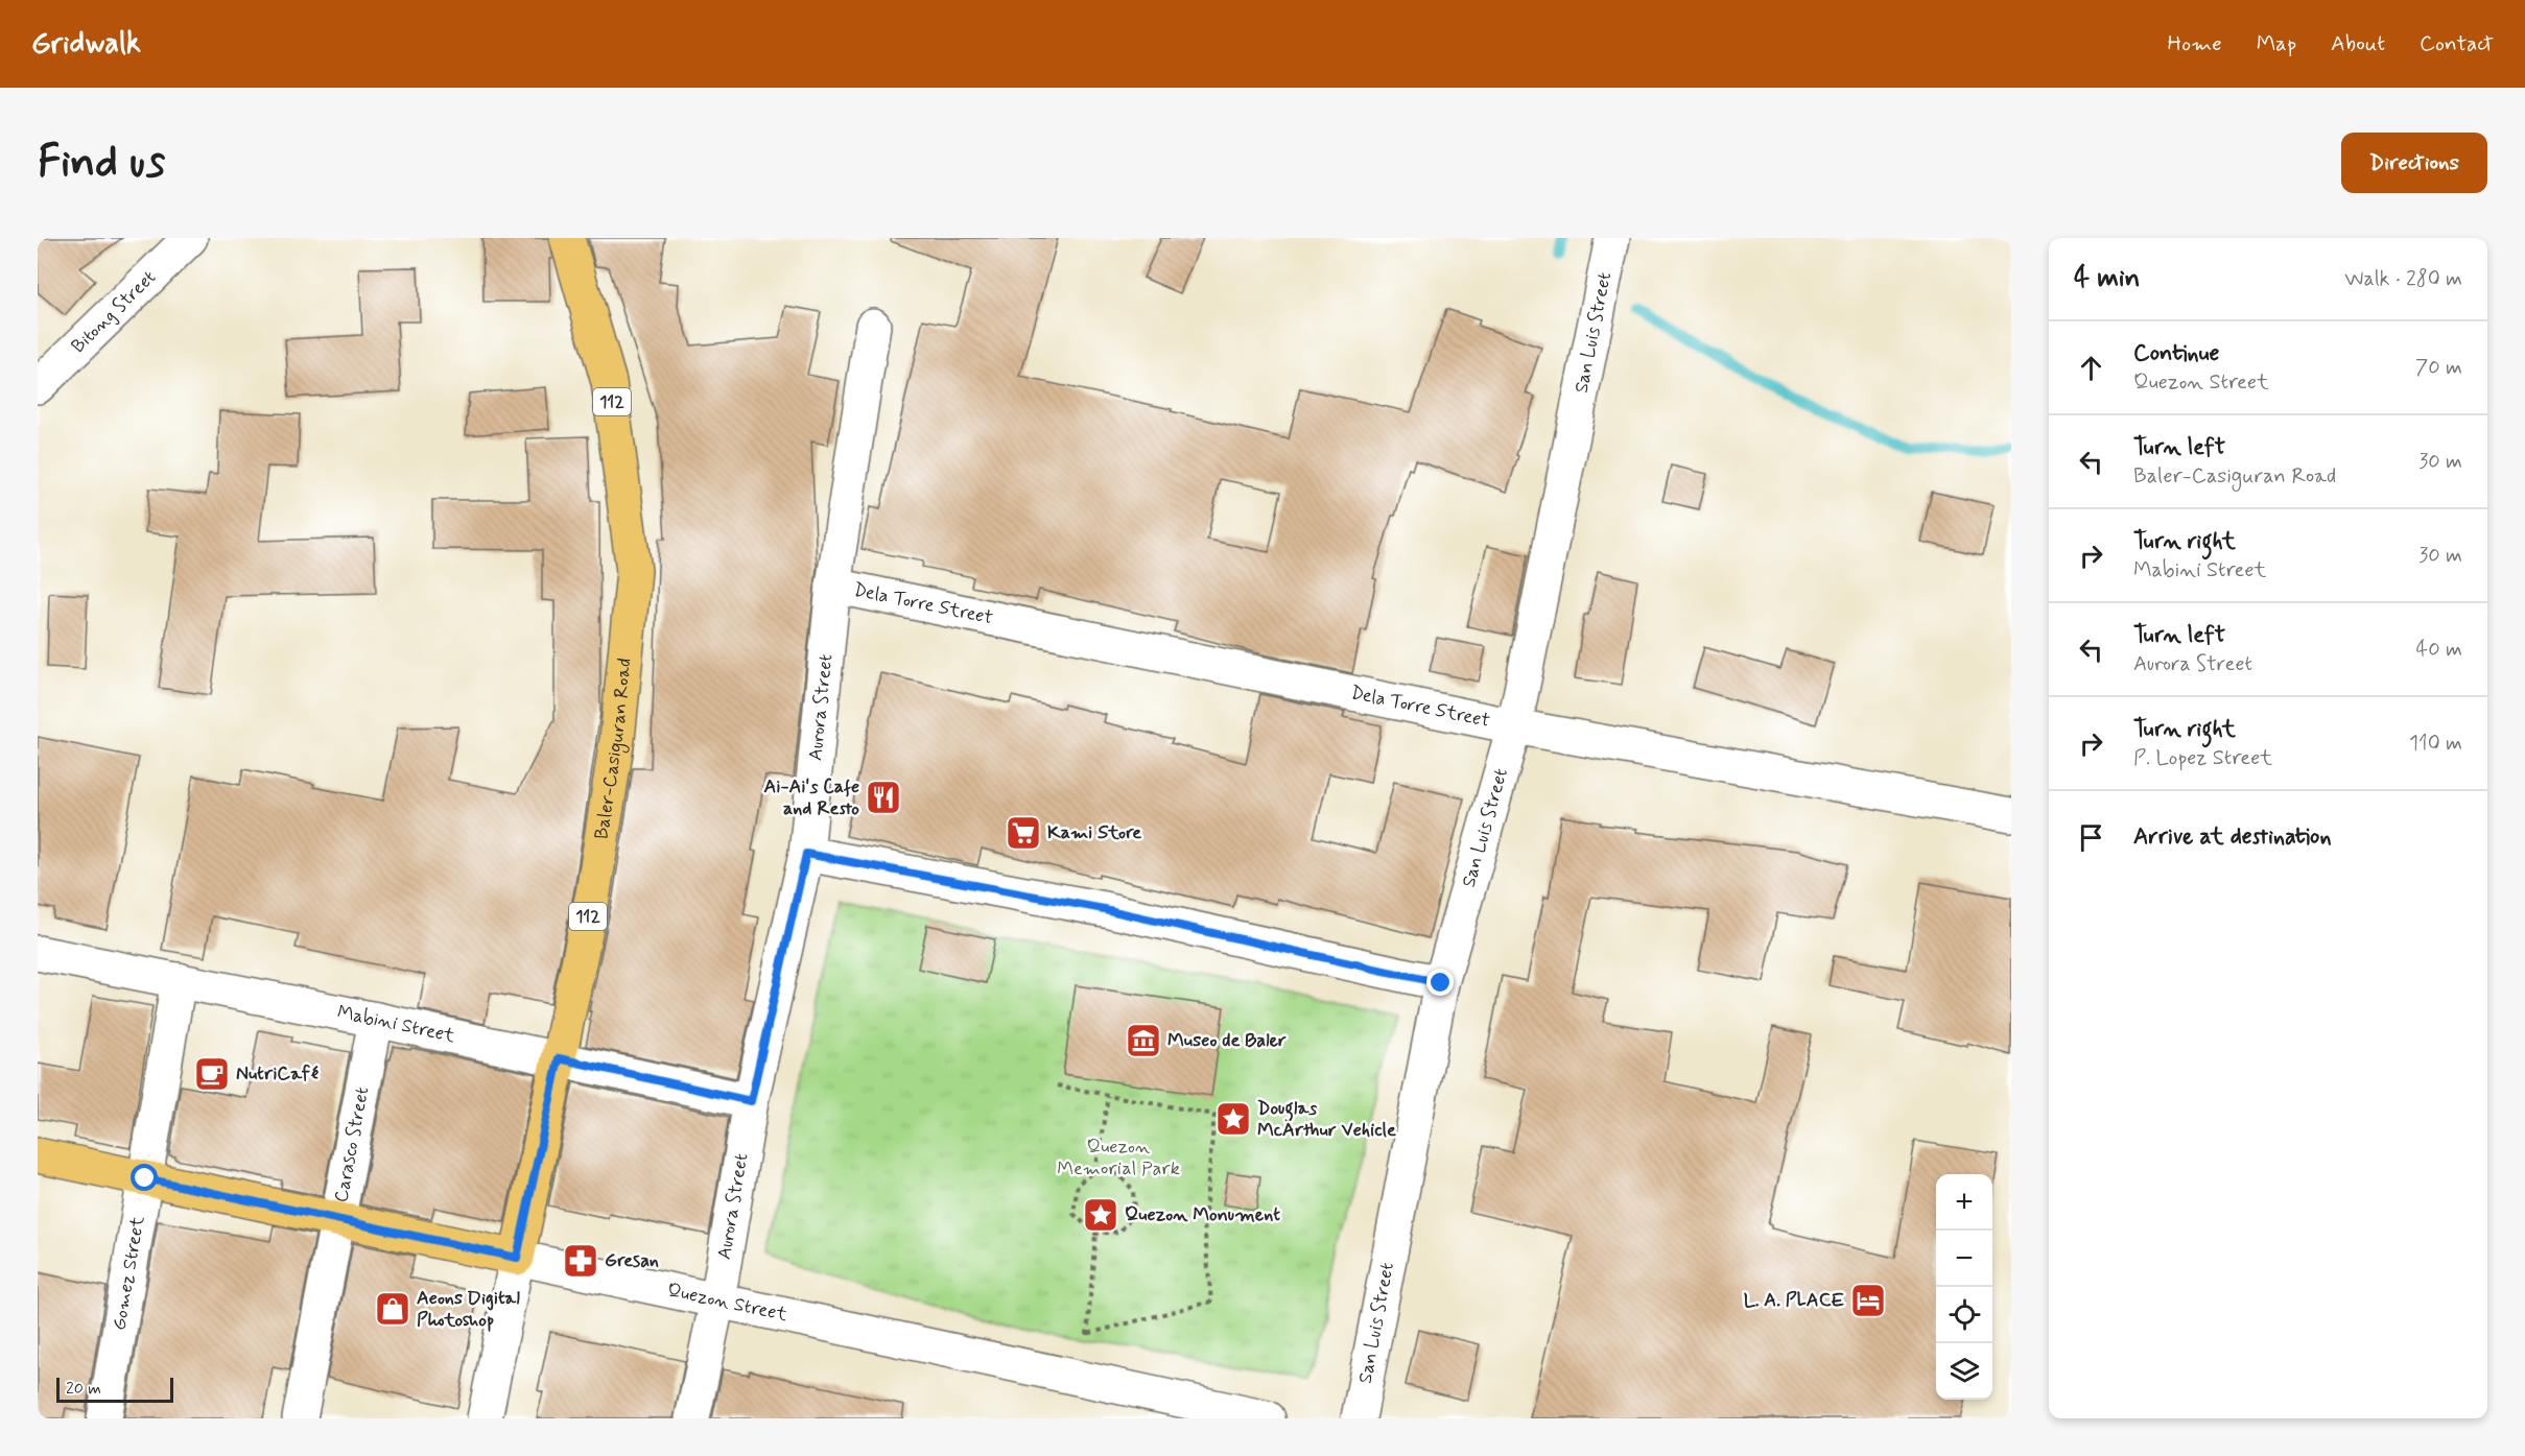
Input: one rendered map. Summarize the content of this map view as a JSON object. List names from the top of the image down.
{
  "streets": {
    "main road": ["112", "Baler-Casiguran Road", "Quezon Street"],
    "street": [
      "Bitong Street",
      "San Luis Street",
      "Dela Torre Street",
      "Aurora Street",
      "Mabini Street",
      "Carasco Street",
      "Gomez Street"
    ]
  },
  "crossings": [
    ["San Luis Street", "Dela Torre Street"],
    ["Dela Torre Street", "Aurora Street"],
    ["Aurora Street", "Mabini Street"],
    ["Aurora Street", "Quezon Street"],
    ["Baler-Casiguran Road", "Mabini Street"],
    ["Baler-Casiguran Road", "Quezon Street"],
    ["Mabini Street", "Carasco Street"],
    ["Mabini Street", "Gomez Street"],
    ["Carasco Street", "Quezon Street"],
    ["Gomez Street", "Quezon Street"]
  ],
  "parks": ["Quezon Memorial Park"],
  "places": {
    "restaurant": ["Ai-Ai's Cafe and Resto"],
    "supermarket": ["Kami Store"],
    "museum": ["Museo de Baler"],
    "cafe": ["NutriCafé"],
    "place": ["Douglas McArthur Vehicle", "Quezon Monument"],
    "pharmacy": ["Gresan"],
    "hotel": ["L. A. PLACE"],
    "shop": ["Aeons Digital Photoshop"]
  },
  "scale_bar": "20 m",
  "page": {
    "header": "Gridwalk",
    "nav": [
      "Home",
      "Map",
      "About",
      "Contact"
    ],
    "buttons": "Directions",
    "title": "Find us",
    "heading": ["4 min", "Walk · 280 m"],
    "list": [
      ["Continue", "Quezon Street", "70 m"],
      ["Turn left", "Baler-Casiguran Road", "30 m"],
      ["Turn right", "Mabini Street", "30 m"],
      ["Turn left", "Aurora Street", "40 m"],
      ["Turn right", "P. Lopez Street", "110 m"],
      "Arrive at destination"
    ],
    "map_buttons": ["+", "−"],
    "scale": "20 m"
  }
}
